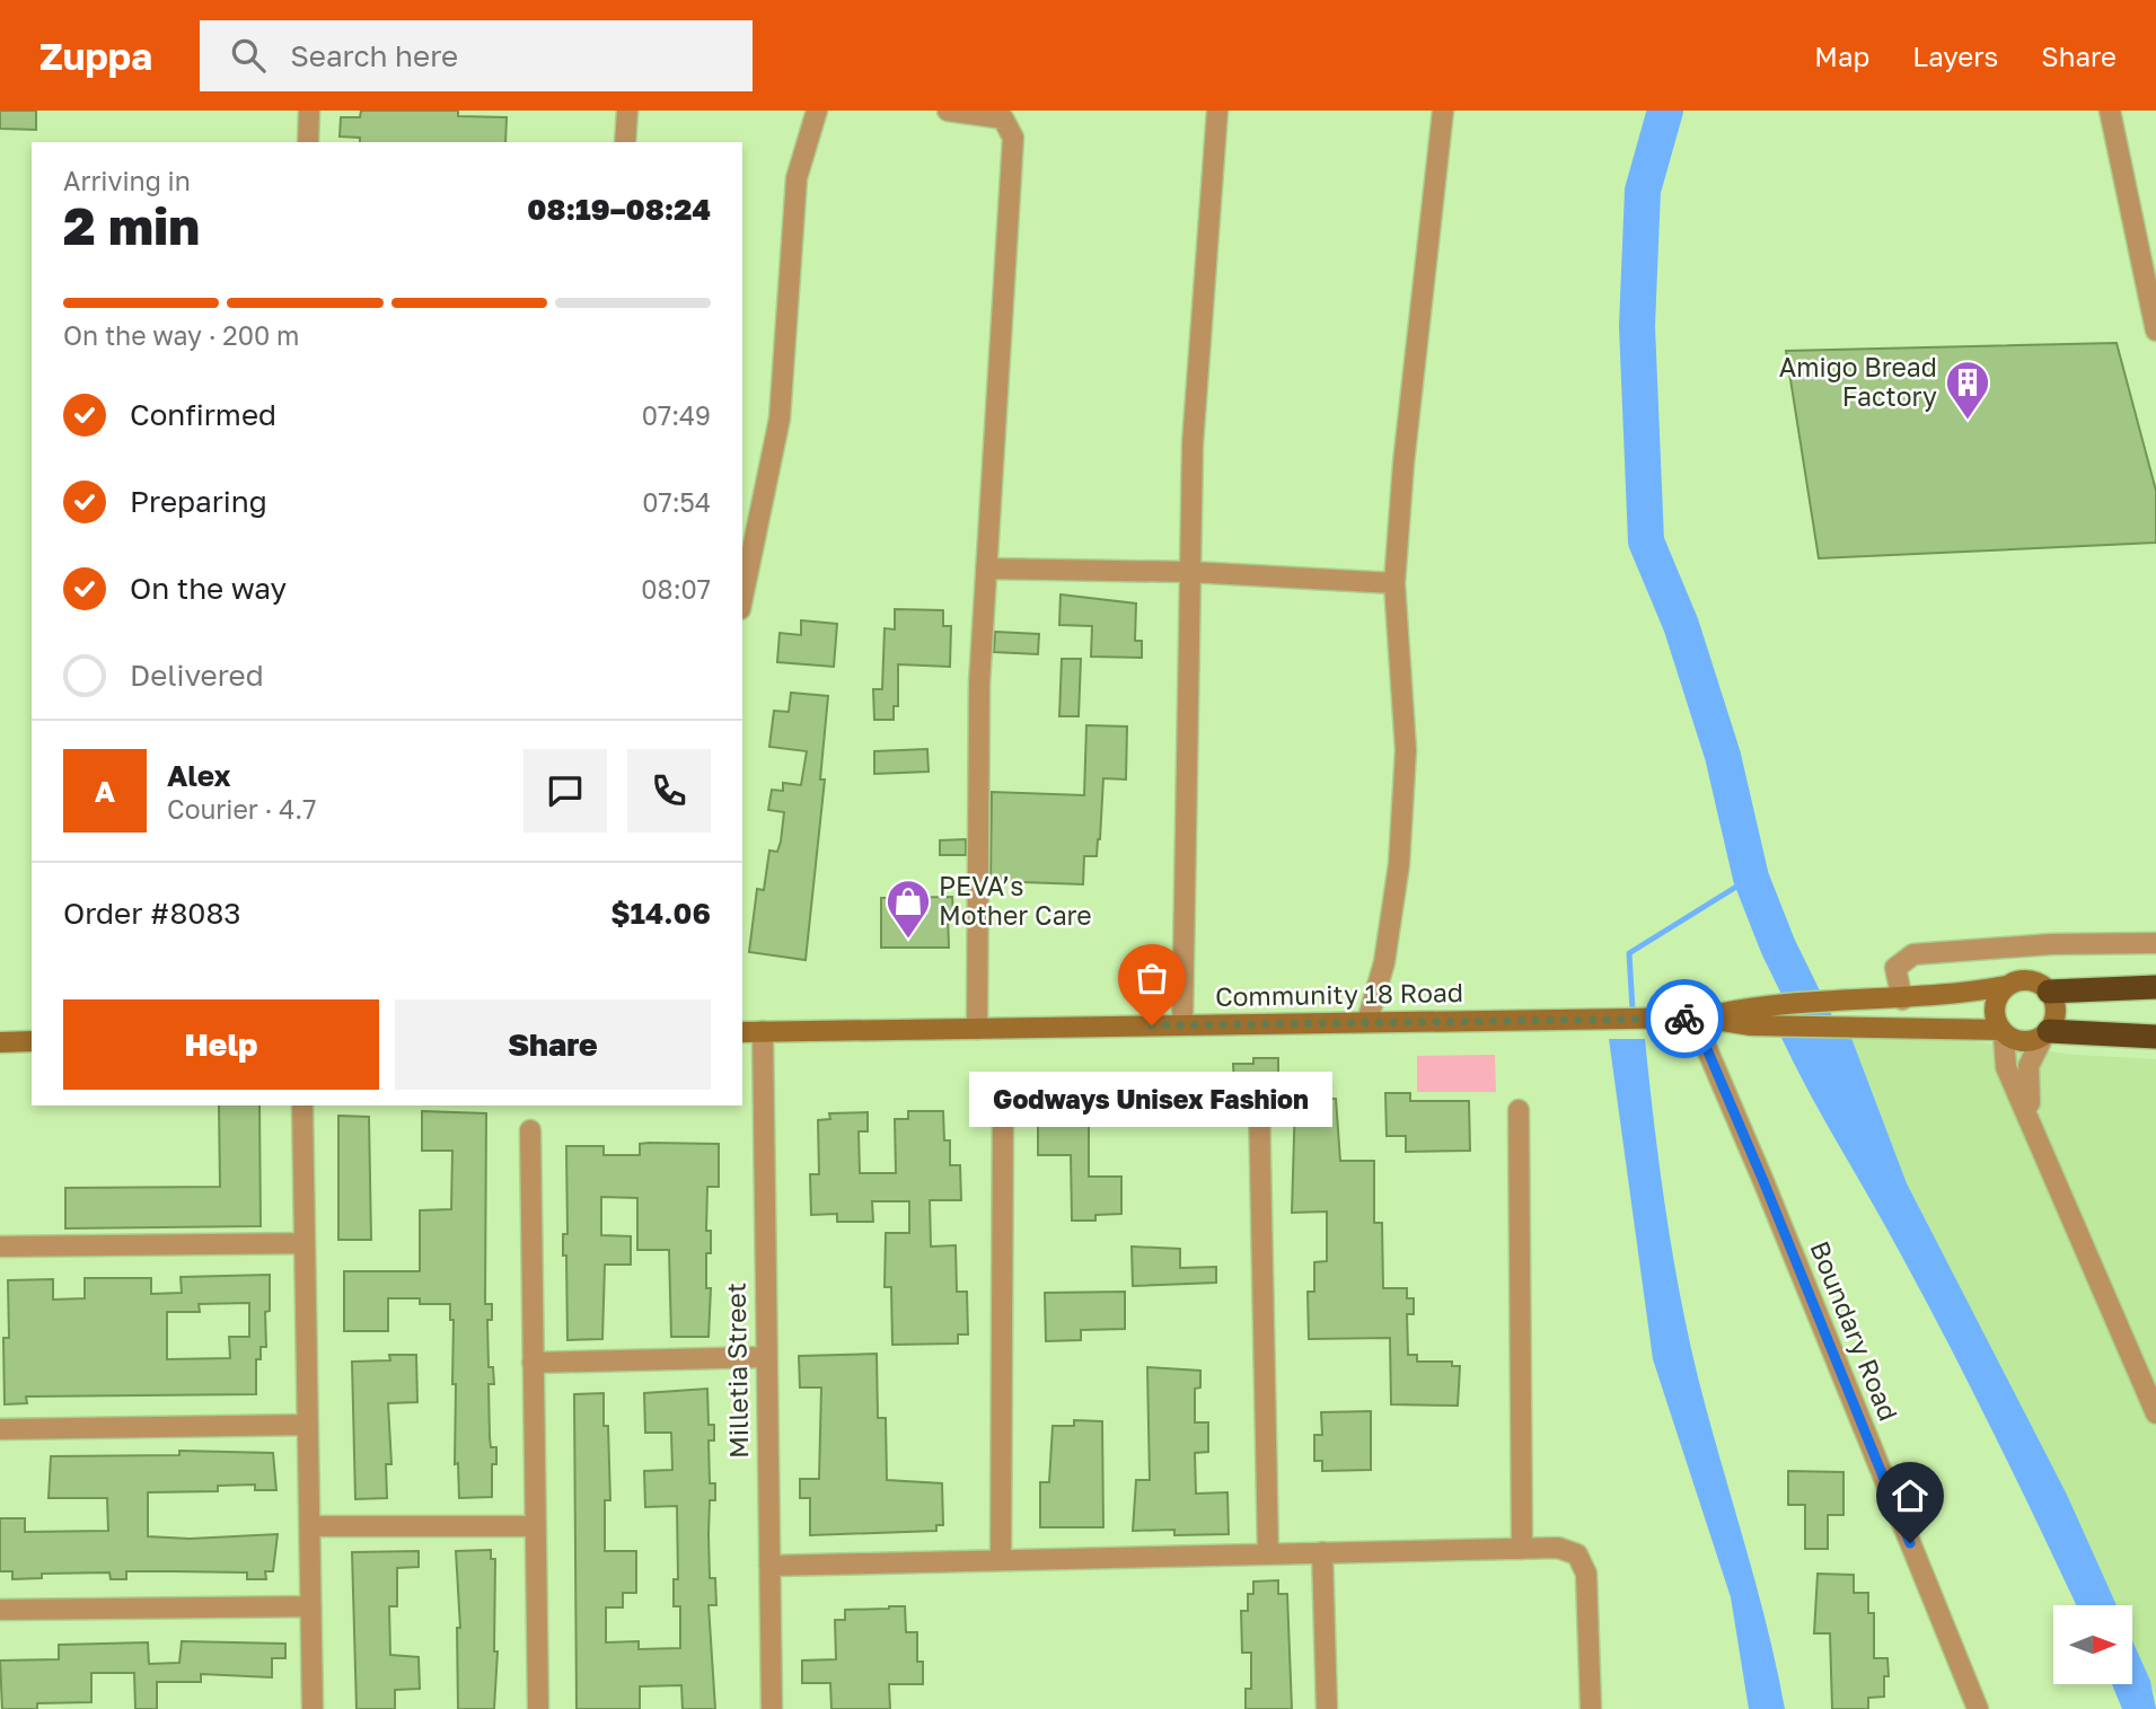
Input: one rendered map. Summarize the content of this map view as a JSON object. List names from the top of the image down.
{
  "streets": {
    "main road": ["Community 18 Road"],
    "street": ["Boundary Road", "Milletia Street"]
  },
  "crossings": [
    ["Community 18 Road", "Boundary Road"],
    ["Community 18 Road", "Milletia Street"]
  ],
  "places": {
    "building": ["Amigo Bread Factory"],
    "shop": ["PEVA’s Mother Care"],
    "other": ["Godways Unisex Fashion"]
  },
  "north": "right",
  "page": {
    "header": "Zuppa",
    "search": "Search here",
    "nav": ["Map", "Layers", "Share"],
    "heading": ["2 min", "Arriving in", "08:19–08:24"],
    "panel": [
      "Alex",
      "Courier · 4.7",
      "Order #8083",
      "$14.06"
    ],
    "bar": "On the way · 200 m",
    "list": [
      ["Confirmed", "07:49"],
      ["Preparing", "07:54"],
      ["On the way", "08:07"],
      "Delivered"
    ],
    "round": "A",
    "buttons": ["Help", "Share"],
    "bubble": "Godways Unisex Fashion"
  }
}
